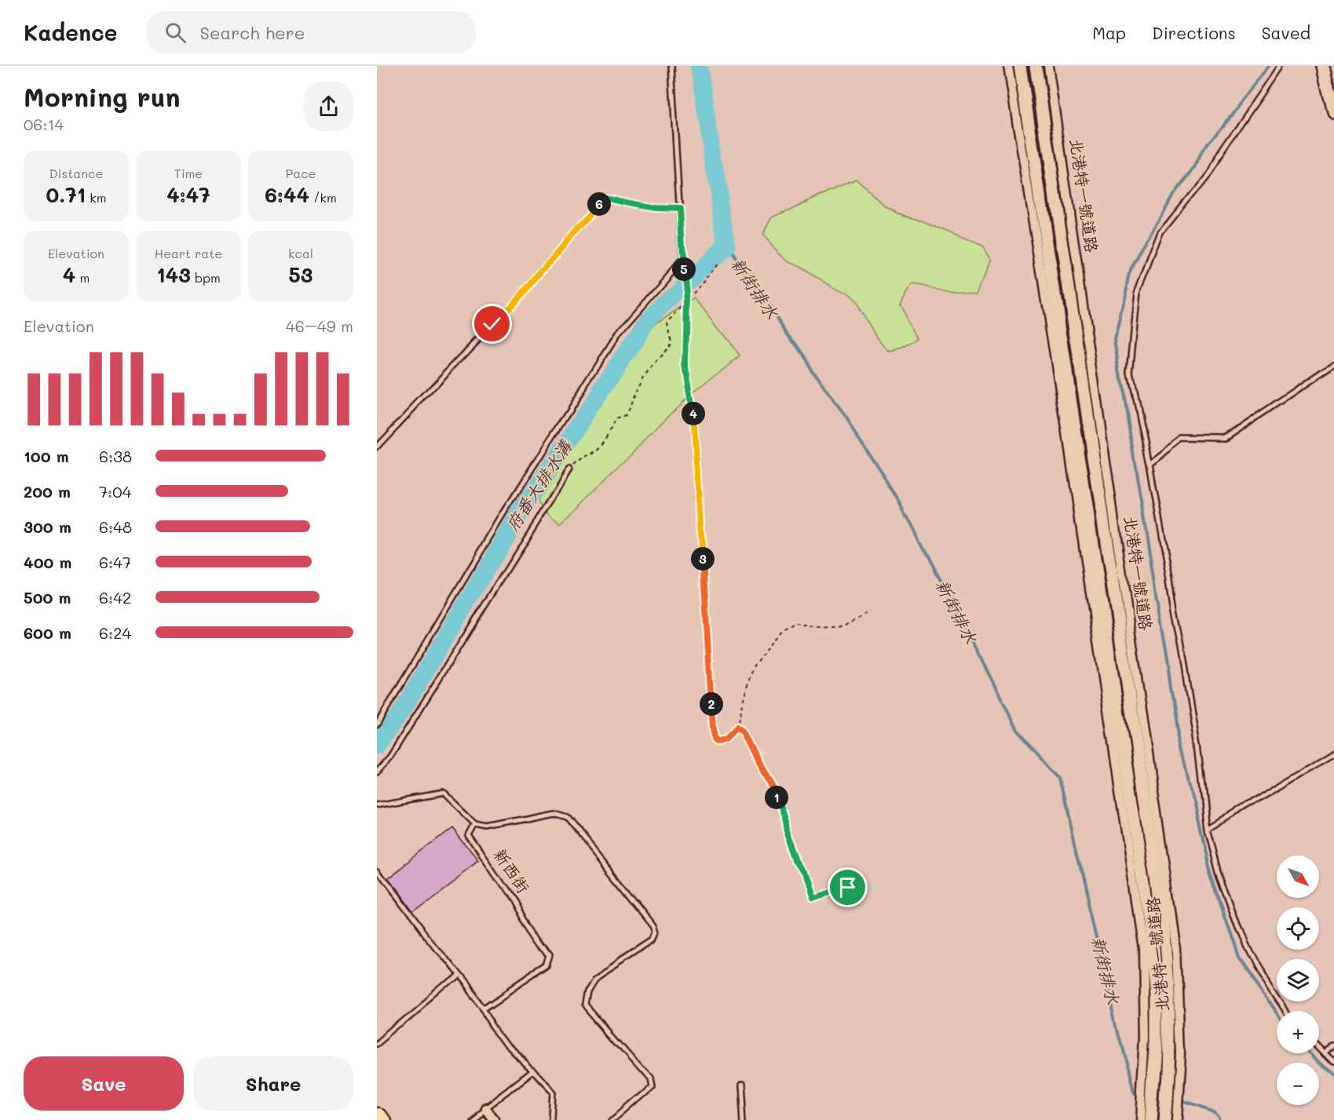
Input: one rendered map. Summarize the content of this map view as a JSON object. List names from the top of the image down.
{
  "streets": {
    "street": ["北港特一號道路"],
    "lane": ["新西街"]
  },
  "water": ["新街排水", "府番大排水溝"],
  "north": "bottom right",
  "page": {
    "header": "Kadence",
    "search": "Search here",
    "nav": ["Map", "Directions", "Saved"],
    "heading": ["Morning run", "06:14"],
    "stats": [
      ["Distance", "0.71 km"],
      ["Time", "4:47"],
      ["Pace", "6:44 /km"],
      ["Elevation", "4 m"],
      ["Heart rate", "143 bpm"],
      ["kcal", "53"]
    ],
    "pins": [
      "6",
      "5",
      "4",
      "3",
      "2",
      "1"
    ],
    "chart": ["Elevation", "46–49 m"],
    "list": [
      {
        "name": "100 m",
        "note": "6:38"
      },
      {
        "name": "200 m",
        "note": "7:04"
      },
      {
        "name": "300 m",
        "note": "6:48"
      },
      {
        "name": "400 m",
        "note": "6:47"
      },
      {
        "name": "500 m",
        "note": "6:42"
      },
      {
        "name": "600 m",
        "note": "6:24"
      }
    ],
    "map_buttons": ["+", "−"],
    "buttons": ["Save", "Share"]
  }
}
